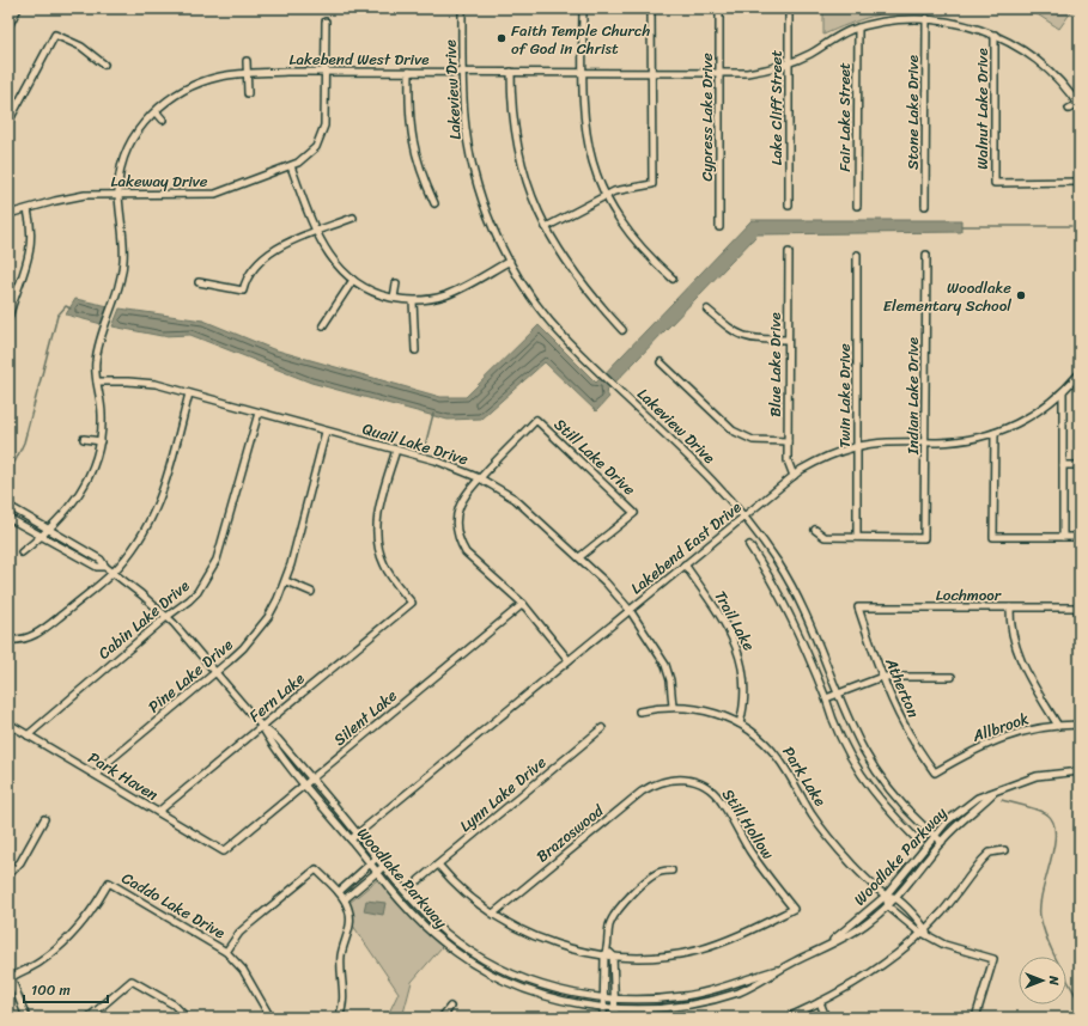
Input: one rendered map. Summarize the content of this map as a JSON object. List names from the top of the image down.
{
  "streets": {
    "street": [
      "Lakebend West Drive",
      "Lakeview Drive",
      "Lake Cliff Street",
      "Walnut Lake Drive",
      "Stone Lake Drive",
      "Cypress Lake Drive",
      "Fair Lake Street",
      "Lakeway Drive",
      "Blue Lake Drive",
      "Twin Lake Drive",
      "Indian Lake Drive",
      "Quail Lake Drive",
      "Still Lake Drive",
      "Lakebend East Drive",
      "Lochmoor",
      "Cabin Lake Drive",
      "Trail Lake",
      "Pine Lake Drive",
      "Atherton",
      "Fern Lake",
      "Silent Lake",
      "Allbrook",
      "Park Haven",
      "Park Lake",
      "Lynn Lake Drive",
      "Still Hollow",
      "Brazoswood",
      "Woodlake Parkway",
      "Caddo Lake Drive"
    ]
  },
  "crossings": [
    ["Lakebend West Drive", "Lakeview Drive"],
    ["Lakebend West Drive", "Lake Cliff Street"],
    ["Lakebend West Drive", "Walnut Lake Drive"],
    ["Lakebend West Drive", "Stone Lake Drive"],
    ["Lakebend West Drive", "Cypress Lake Drive"],
    ["Lakebend West Drive", "Fair Lake Street"],
    ["Lakebend West Drive", "Lakeway Drive"],
    ["Lakebend West Drive", "Quail Lake Drive"],
    ["Lakebend West Drive", "Woodlake Parkway"],
    ["Lakeview Drive", "Lakebend East Drive"],
    ["Lakeview Drive", "Woodlake Parkway"],
    ["Blue Lake Drive", "Lakebend East Drive"],
    ["Twin Lake Drive", "Indian Lake Drive"],
    ["Twin Lake Drive", "Lakebend East Drive"],
    ["Indian Lake Drive", "Lakebend East Drive"],
    ["Quail Lake Drive", "Still Lake Drive"],
    ["Quail Lake Drive", "Lakebend East Drive"],
    ["Quail Lake Drive", "Cabin Lake Drive"],
    ["Quail Lake Drive", "Pine Lake Drive"],
    ["Quail Lake Drive", "Fern Lake"],
    ["Quail Lake Drive", "Park Lake"],
    ["Lakebend East Drive", "Trail Lake"],
    ["Lakebend East Drive", "Woodlake Parkway"],
    ["Lochmoor", "Atherton"],
    ["Cabin Lake Drive", "Park Haven"],
    ["Cabin Lake Drive", "Woodlake Parkway"],
    ["Trail Lake", "Park Lake"],
    ["Pine Lake Drive", "Park Haven"],
    ["Pine Lake Drive", "Woodlake Parkway"],
    ["Atherton", "Allbrook"],
    ["Fern Lake", "Park Haven"],
    ["Fern Lake", "Woodlake Parkway"],
    ["Silent Lake", "Park Haven"],
    ["Silent Lake", "Woodlake Parkway"],
    ["Park Lake", "Woodlake Parkway"],
    ["Still Hollow", "Brazoswood"]
  ],
  "places": ["Faith Temple Church of God in Christ", "Woodlake Elementary School"],
  "scale_bar": "100 m",
  "north": "right"
}
